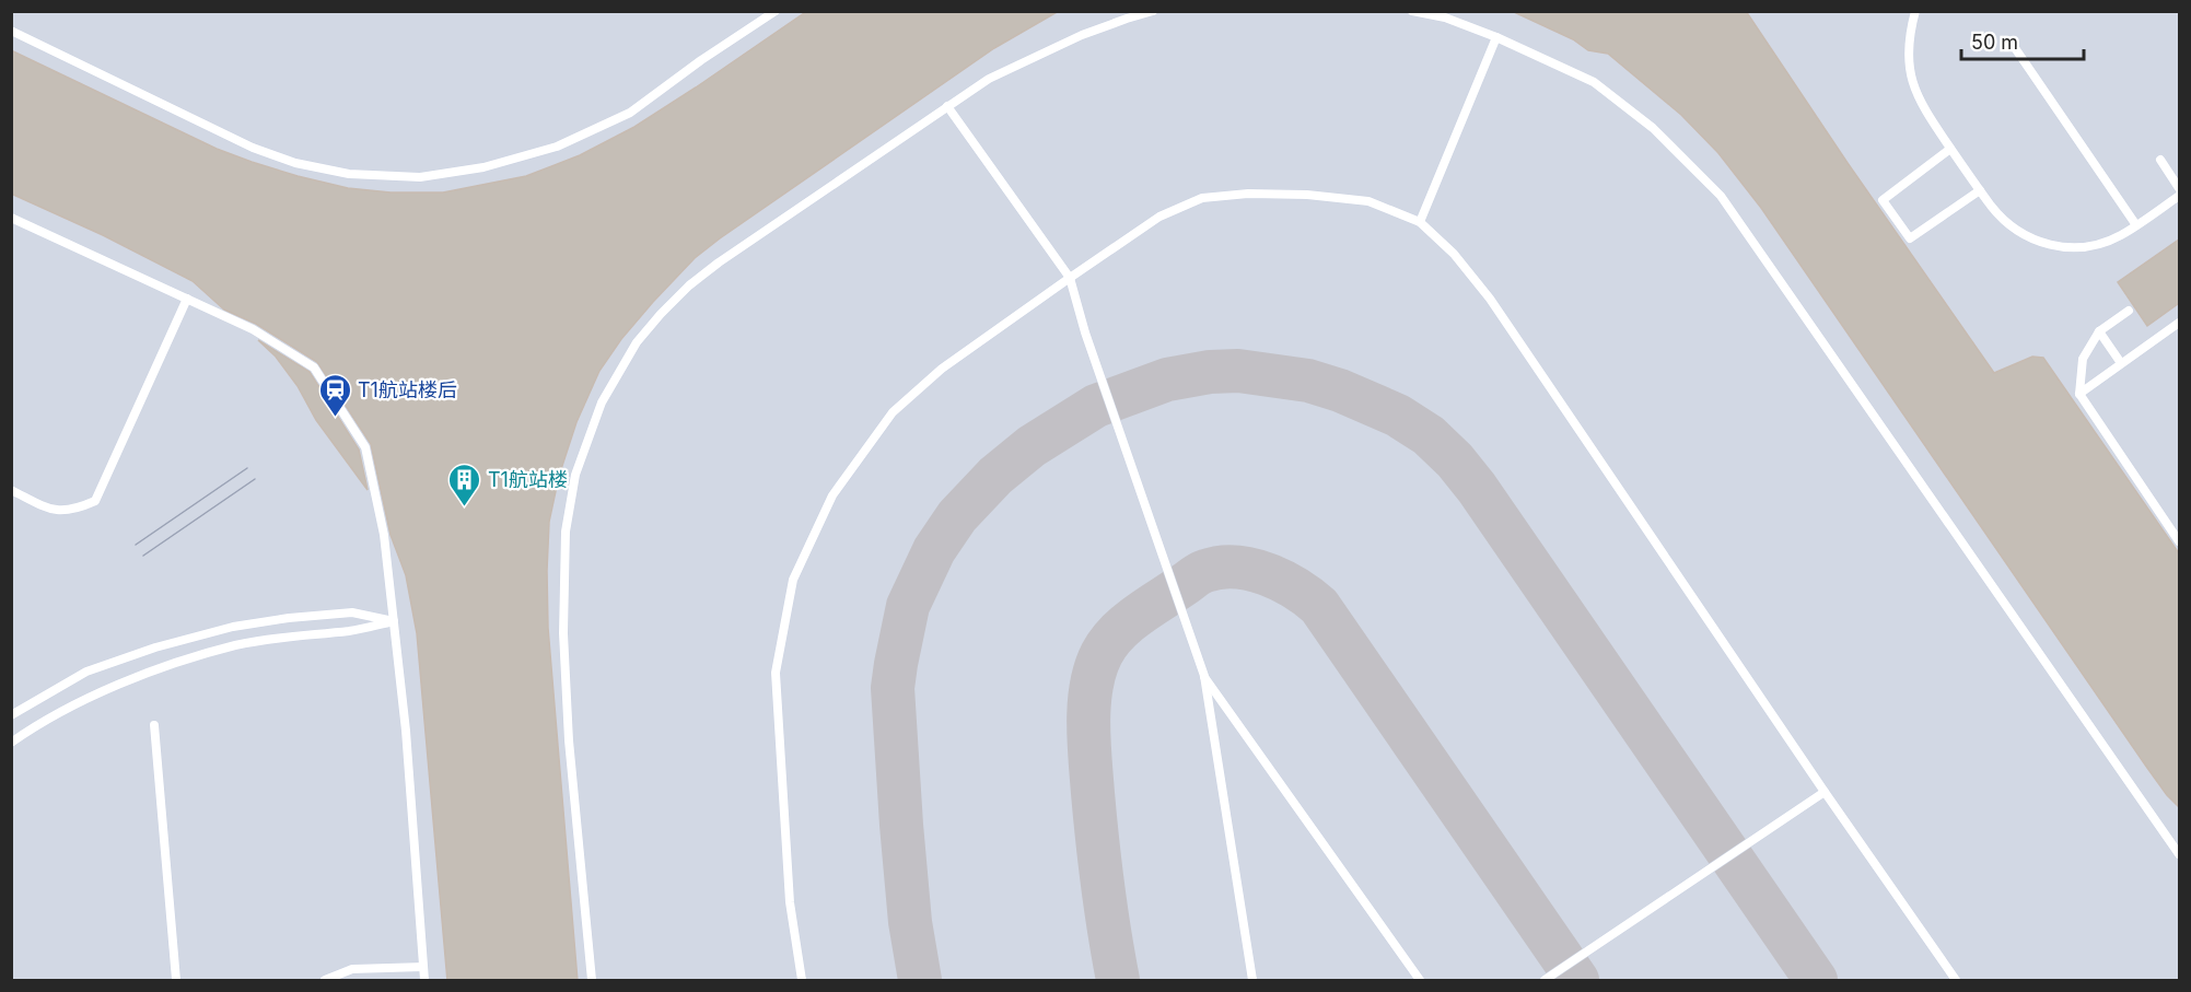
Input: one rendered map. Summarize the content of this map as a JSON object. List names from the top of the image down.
{
  "places": {
    "station": ["T1航站楼后"],
    "building": ["T1航站楼"]
  },
  "scale_bar": "50 m"
}
